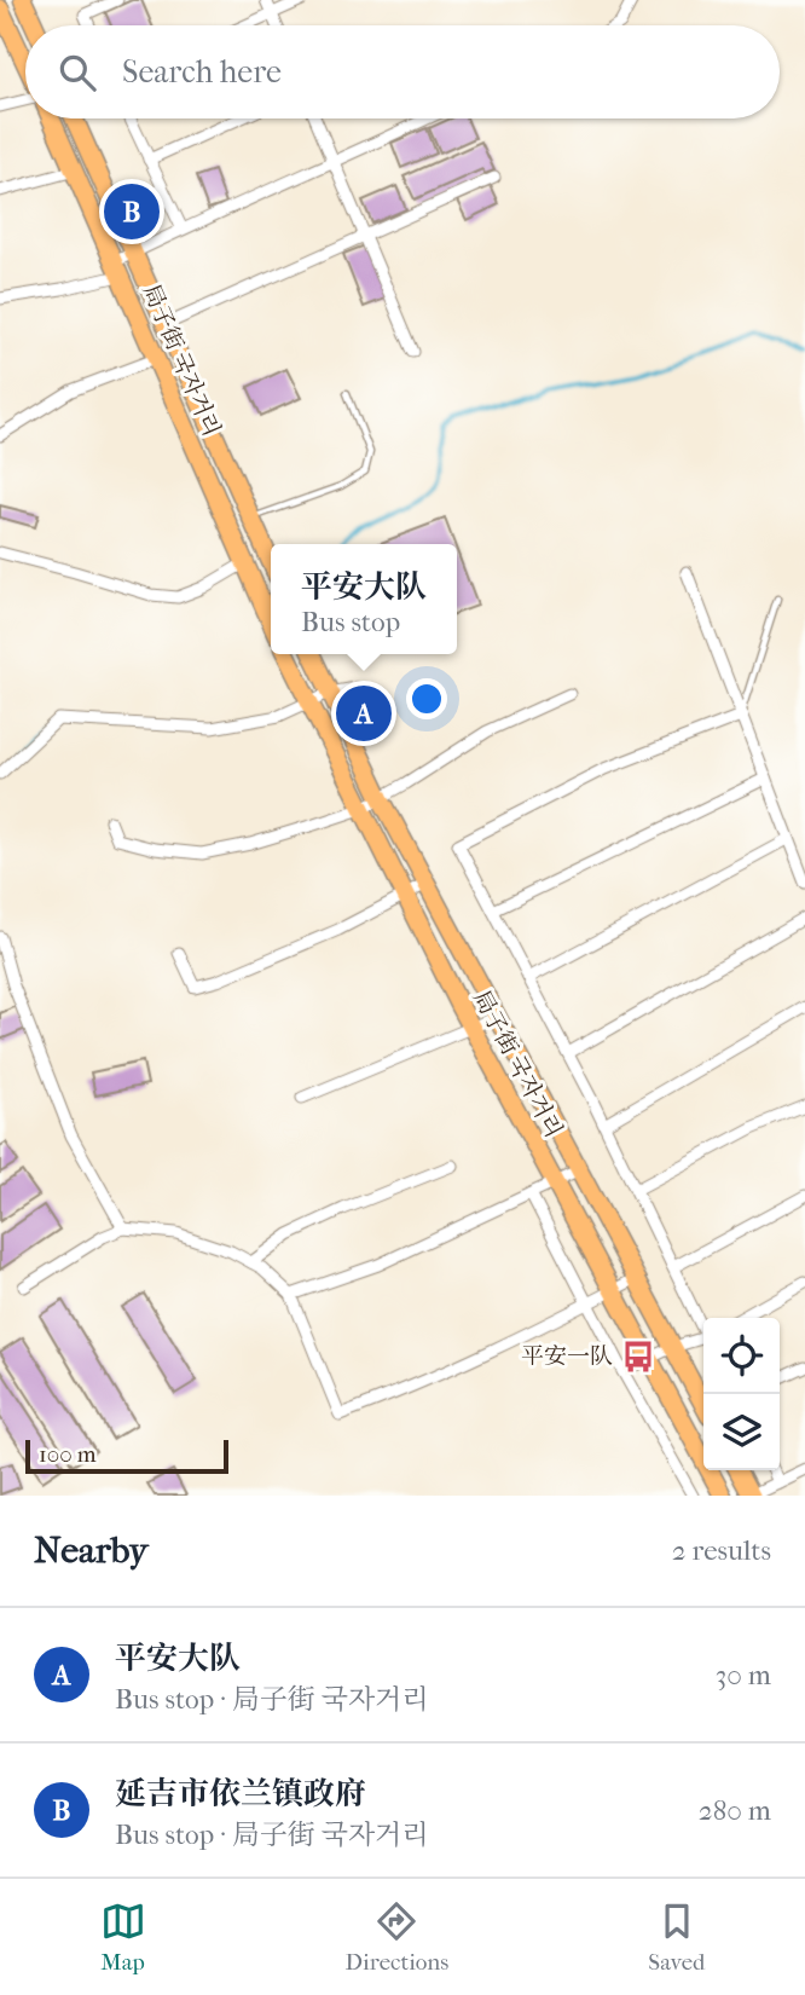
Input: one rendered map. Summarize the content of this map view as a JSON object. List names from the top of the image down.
{
  "streets": {
    "main road": ["局子街 국자거리"]
  },
  "places": {
    "bus stop": ["平安一队"]
  },
  "scale_bar": "100 m",
  "page": {
    "search": "Search here",
    "pins": ["B", "A"],
    "popup": ["平安大队", "Bus stop"],
    "scale": "100 m",
    "heading": ["Nearby", "2 results"],
    "list": [
      {
        "mark": "A",
        "name": "平安大队",
        "note": "Bus stop · 局子街 국자거리",
        "value": "30 m"
      },
      {
        "mark": "B",
        "name": "延吉市依兰镇政府",
        "note": "Bus stop · 局子街 국자거리",
        "value": "280 m"
      }
    ],
    "nav": ["Map", "Directions", "Saved"]
  }
}
